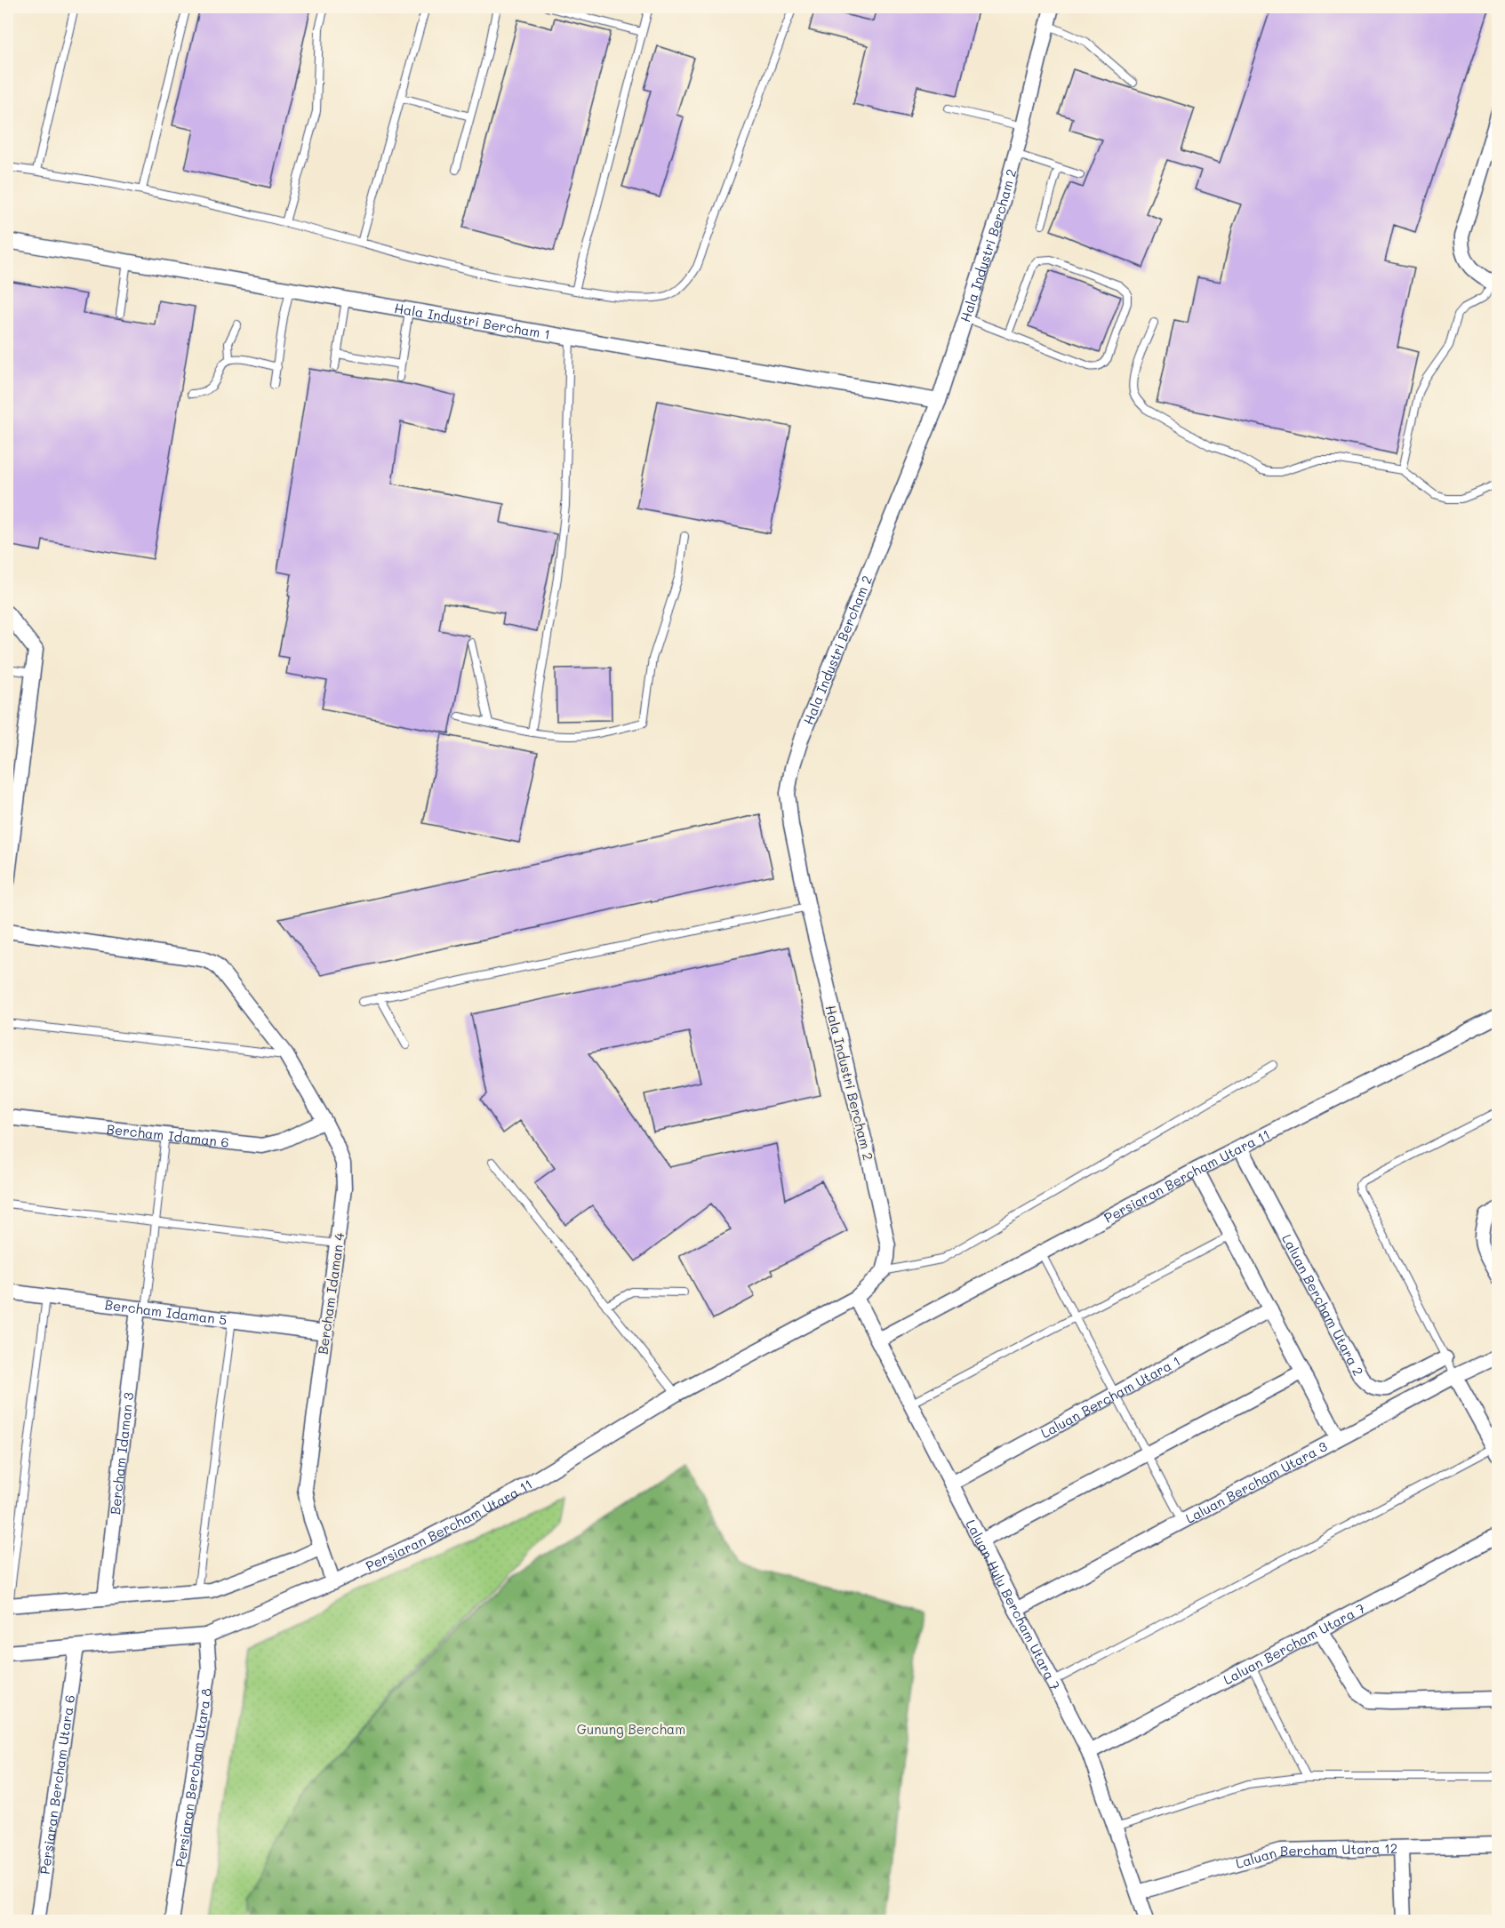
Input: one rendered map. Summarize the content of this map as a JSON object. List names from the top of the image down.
{
  "streets": {
    "street": [
      "Hala Industri Bercham 2",
      "Hala Industri Bercham 1",
      "Bercham Idaman 6",
      "Persiaran Bercham Utara 11",
      "Bercham Idaman 4",
      "Laluan Bercham Utara 2",
      "Bercham Idaman 5",
      "Laluan Bercham Utara 1",
      "Bercham Idaman 3",
      "Laluan Bercham Utara 3",
      "Laluan Hulu Bercham Utara 7",
      "Laluan Bercham Utara 7",
      "Persiaran Bercham Utara 8",
      "Persiaran Bercham Utara 6",
      "Laluan Bercham Utara 12"
    ]
  },
  "crossings": [
    ["Hala Industri Bercham 2", "Hala Industri Bercham 1"],
    ["Bercham Idaman 6", "Bercham Idaman 4"],
    ["Persiaran Bercham Utara 11", "Bercham Idaman 4"],
    ["Persiaran Bercham Utara 11", "Laluan Bercham Utara 2"],
    ["Persiaran Bercham Utara 11", "Laluan Hulu Bercham Utara 7"],
    ["Persiaran Bercham Utara 11", "Persiaran Bercham Utara 8"],
    ["Persiaran Bercham Utara 11", "Persiaran Bercham Utara 6"],
    ["Bercham Idaman 4", "Bercham Idaman 5"],
    ["Bercham Idaman 5", "Bercham Idaman 3"],
    ["Laluan Bercham Utara 1", "Laluan Hulu Bercham Utara 7"],
    ["Laluan Bercham Utara 3", "Laluan Hulu Bercham Utara 7"],
    ["Laluan Hulu Bercham Utara 7", "Laluan Bercham Utara 7"],
    ["Laluan Hulu Bercham Utara 7", "Laluan Bercham Utara 12"]
  ],
  "parks": ["Gunung Bercham"]
}
